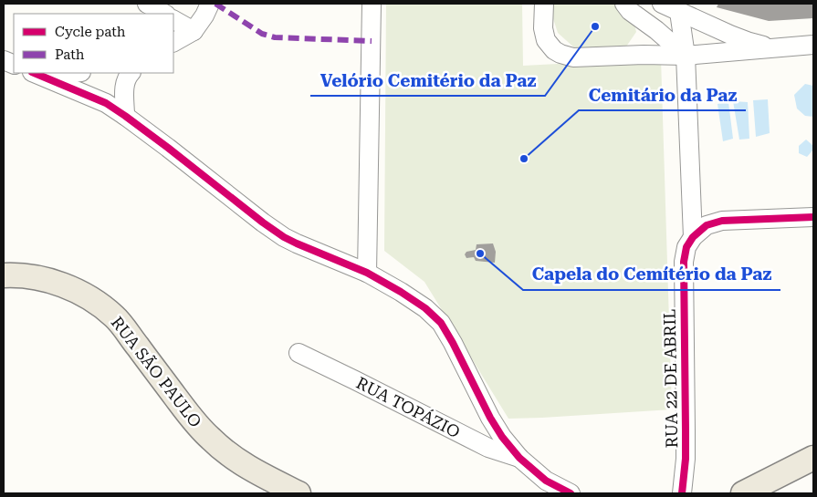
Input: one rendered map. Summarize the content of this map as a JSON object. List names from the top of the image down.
{
  "streets": {
    "main road": ["RUA SÃO PAULO"],
    "street": ["RUA 22 DE ABRIL", "RUA TOPÁZIO"]
  },
  "places": ["Velório Cemitério da Paz", "Cemitário da Paz", "Capela do Cemítério da Paz"],
  "legend": ["Cycle path", "Path"]
}
